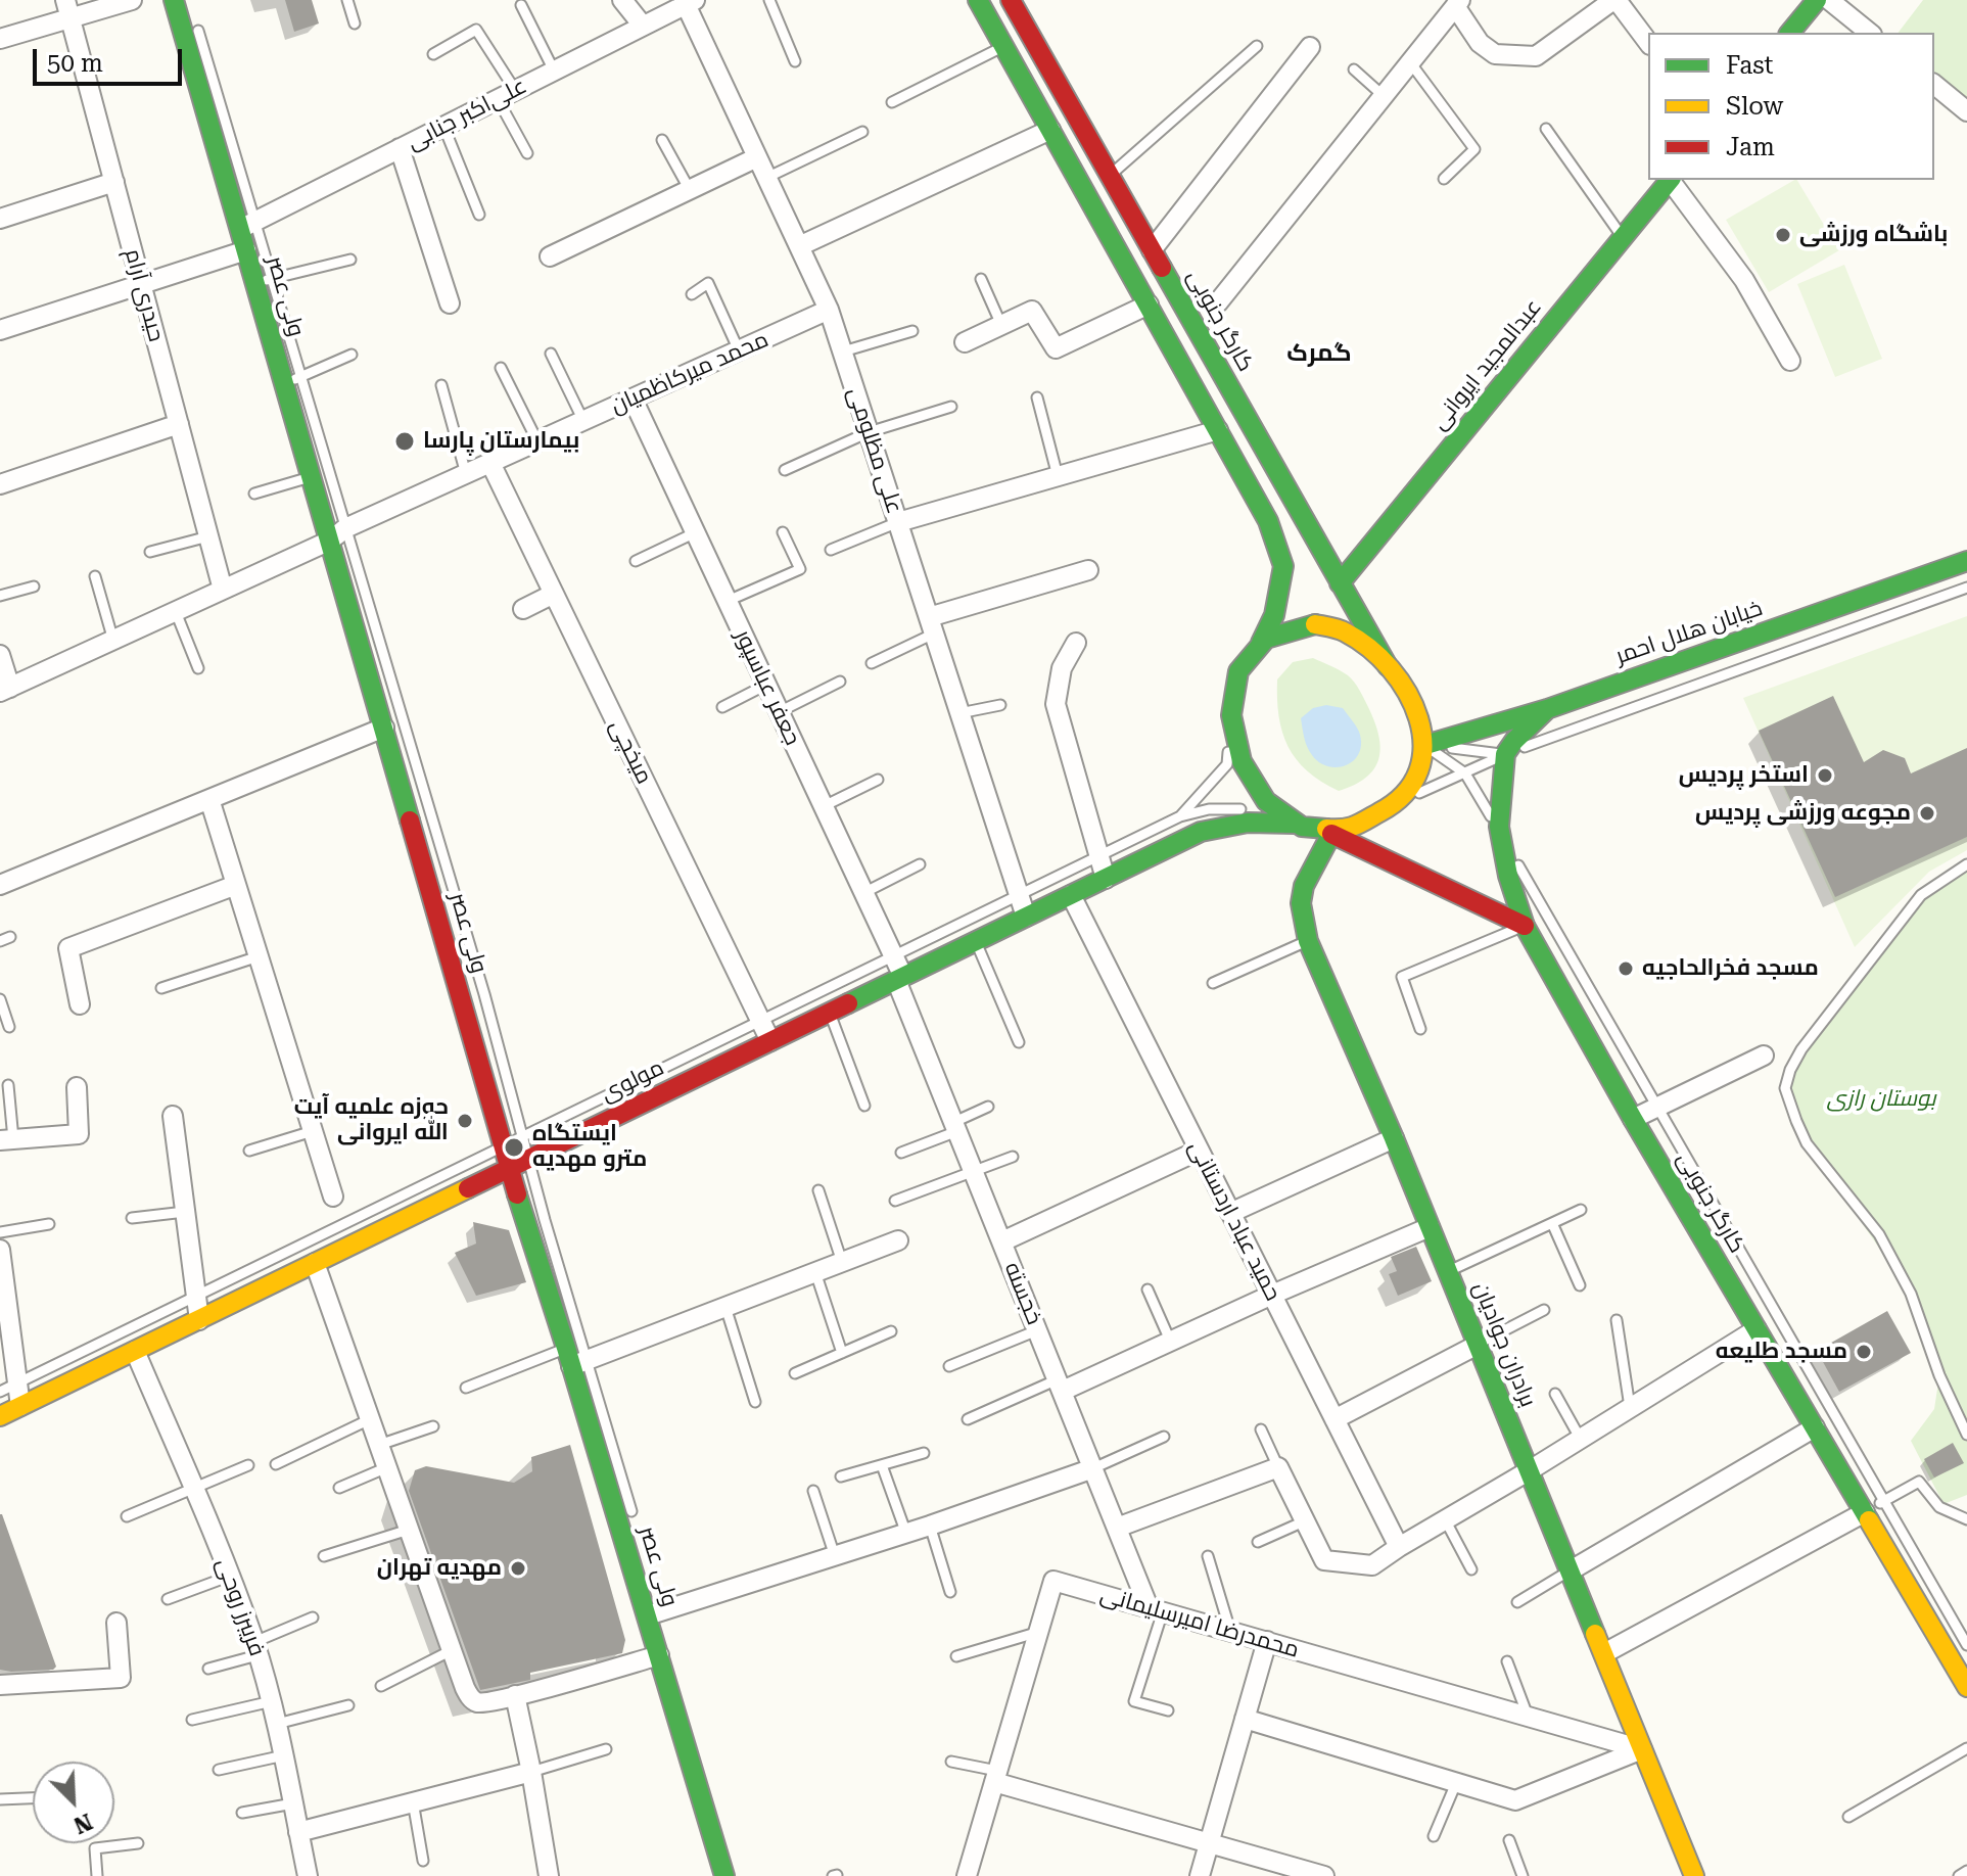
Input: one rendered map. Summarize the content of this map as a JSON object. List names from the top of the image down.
{
  "streets": {
    "main road": [
      "ولی عصر",
      "کارگر جنوبی",
      "عبدالمجید ایروانی",
      "خیابان هلال احمر",
      "مولوی",
      "برادران جوادیان"
    ],
    "street": [
      "علی‌اکبر جنابی",
      "حیدری آرام",
      "محمد میرکاظمیان",
      "علی مظلومی",
      "جعفر عباسپور",
      "میخچی",
      "حمید عباد اردستانی",
      "خجسته",
      "فریبرز روحی",
      "محمدرضا امیرسلیمانی"
    ]
  },
  "crossings": [
    ["علی‌اکبر جنابی", "ولی عصر"],
    ["علی‌اکبر جنابی", "علی مظلومی"],
    ["حیدری آرام", "محمد میرکاظمیان"],
    ["ولی عصر", "محمد میرکاظمیان"],
    ["ولی عصر", "مولوی"],
    ["کارگر جنوبی", "عبدالمجید ایروانی"],
    ["کارگر جنوبی", "خیابان هلال احمر"],
    ["کارگر جنوبی", "مولوی"],
    ["کارگر جنوبی", "برادران جوادیان"],
    ["محمد میرکاظمیان", "علی مظلومی"],
    ["محمد میرکاظمیان", "جعفر عباسپور"],
    ["محمد میرکاظمیان", "میخچی"],
    ["علی مظلومی", "مولوی"],
    ["خیابان هلال احمر", "مولوی"],
    ["خیابان هلال احمر", "برادران جوادیان"],
    ["جعفر عباسپور", "مولوی"],
    ["جعفر عباسپور", "خجسته"],
    ["میخچی", "مولوی"],
    ["مولوی", "حمید عباد اردستانی"],
    ["مولوی", "خجسته"],
    ["مولوی", "برادران جوادیان"],
    ["مولوی", "فریبرز روحی"],
    ["خجسته", "محمدرضا امیرسلیمانی"],
    ["برادران جوادیان", "محمدرضا امیرسلیمانی"]
  ],
  "districts": ["گمرک"],
  "parks": ["بوستان رازی"],
  "places": [
    "باشگاه ورزشی",
    "بیمارستان پارسا",
    "استخر پردیس",
    "مجوعه ورزشی پردیس",
    "مسجد فخرالحاجیه",
    "حوزه علمیه آیت‌ الله ایروانی",
    "ایستگاه مترو مهدیه",
    "مسجد طلیعه",
    "مهدیه تهران"
  ],
  "legend": ["Fast", "Slow", "Jam"],
  "scale_bar": "50 m",
  "north": "bottom right"
}
